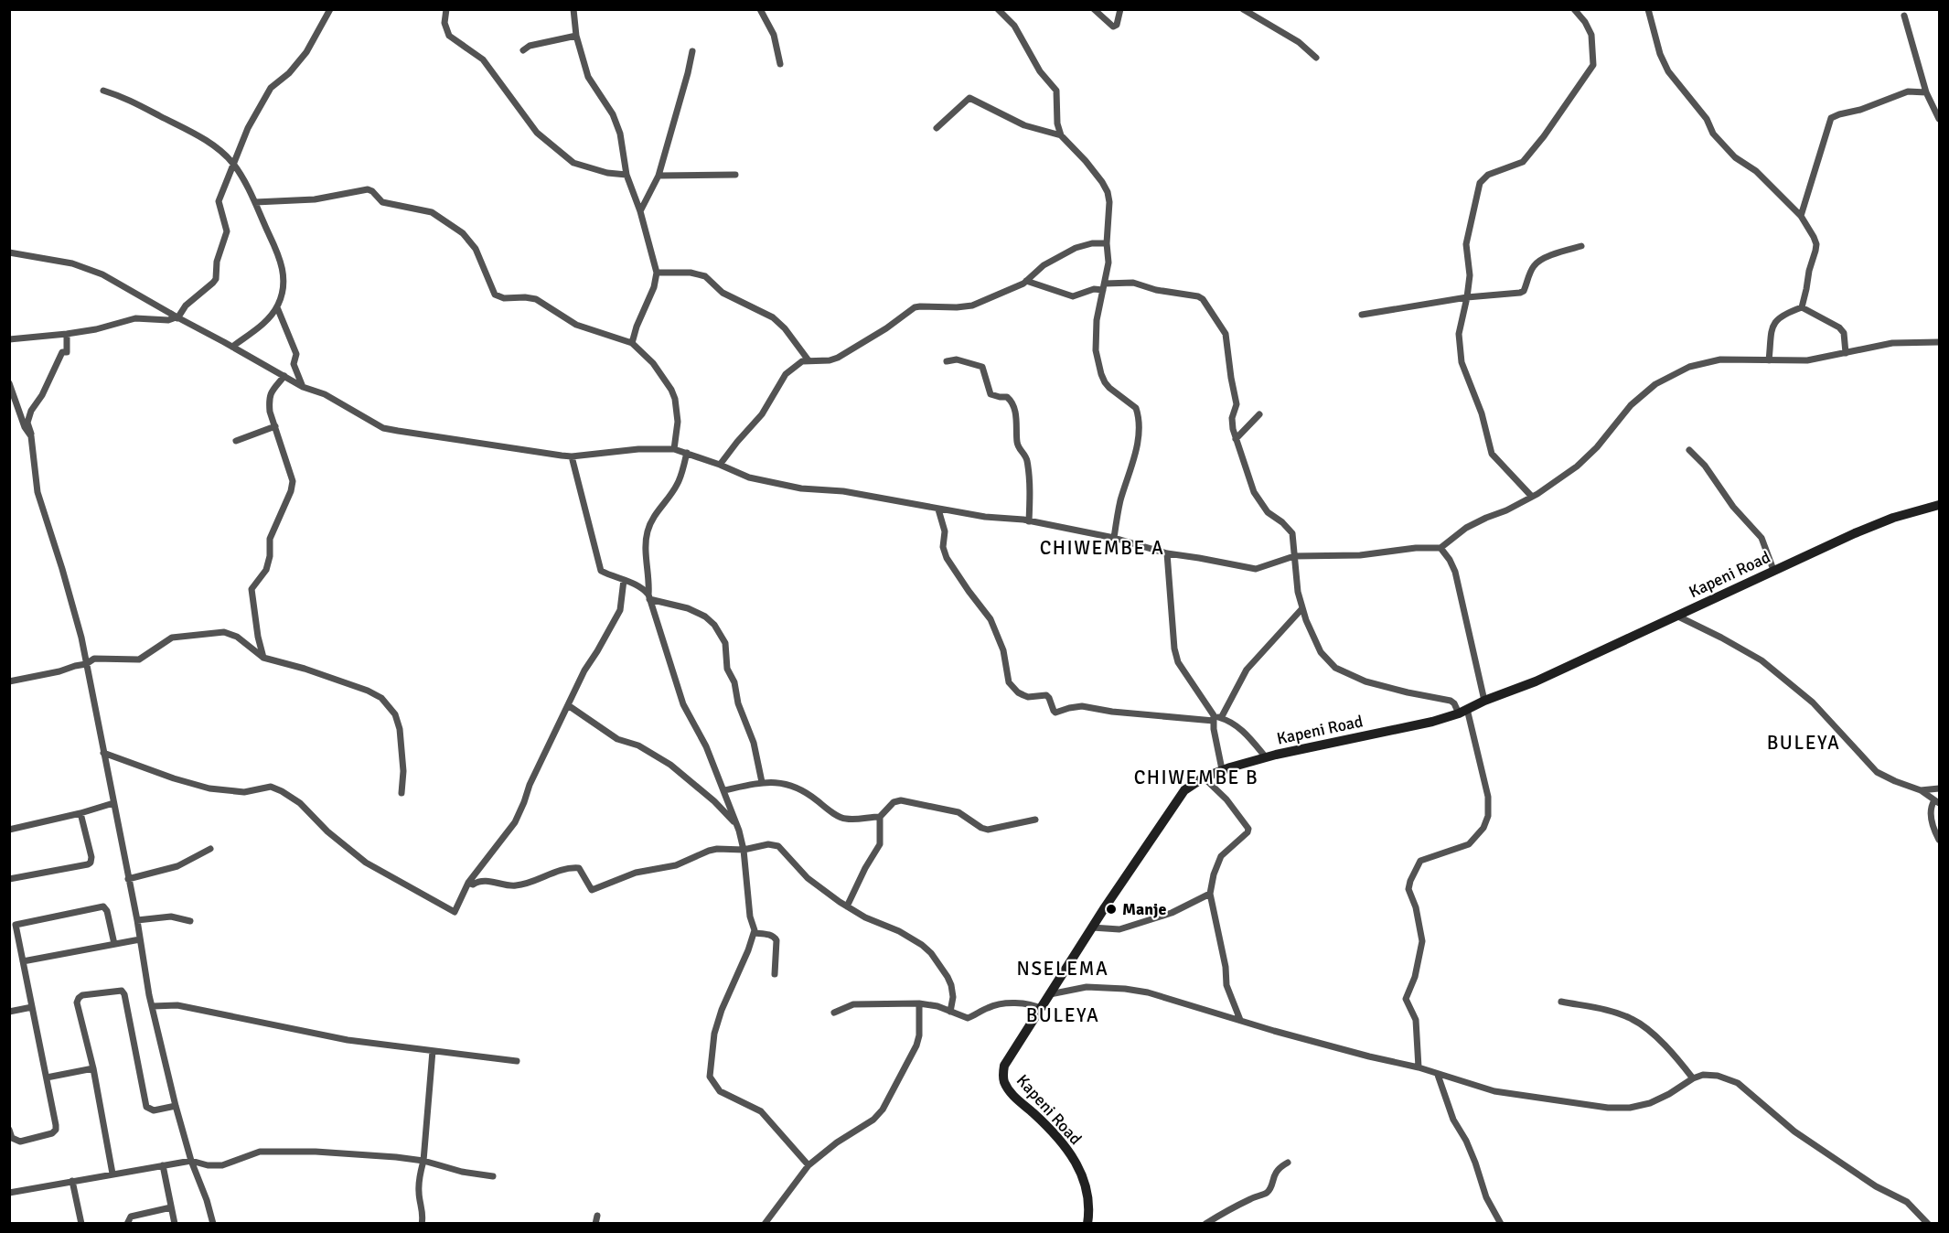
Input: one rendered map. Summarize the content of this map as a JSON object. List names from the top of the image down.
{
  "streets": {
    "main road": ["Kapeni Road"]
  },
  "districts": [
    "CHIWEMBE A",
    "BULEYA",
    "CHIWEMBE B",
    "NSELEMA",
    "BULEYA"
  ],
  "places": ["Manje"]
}
